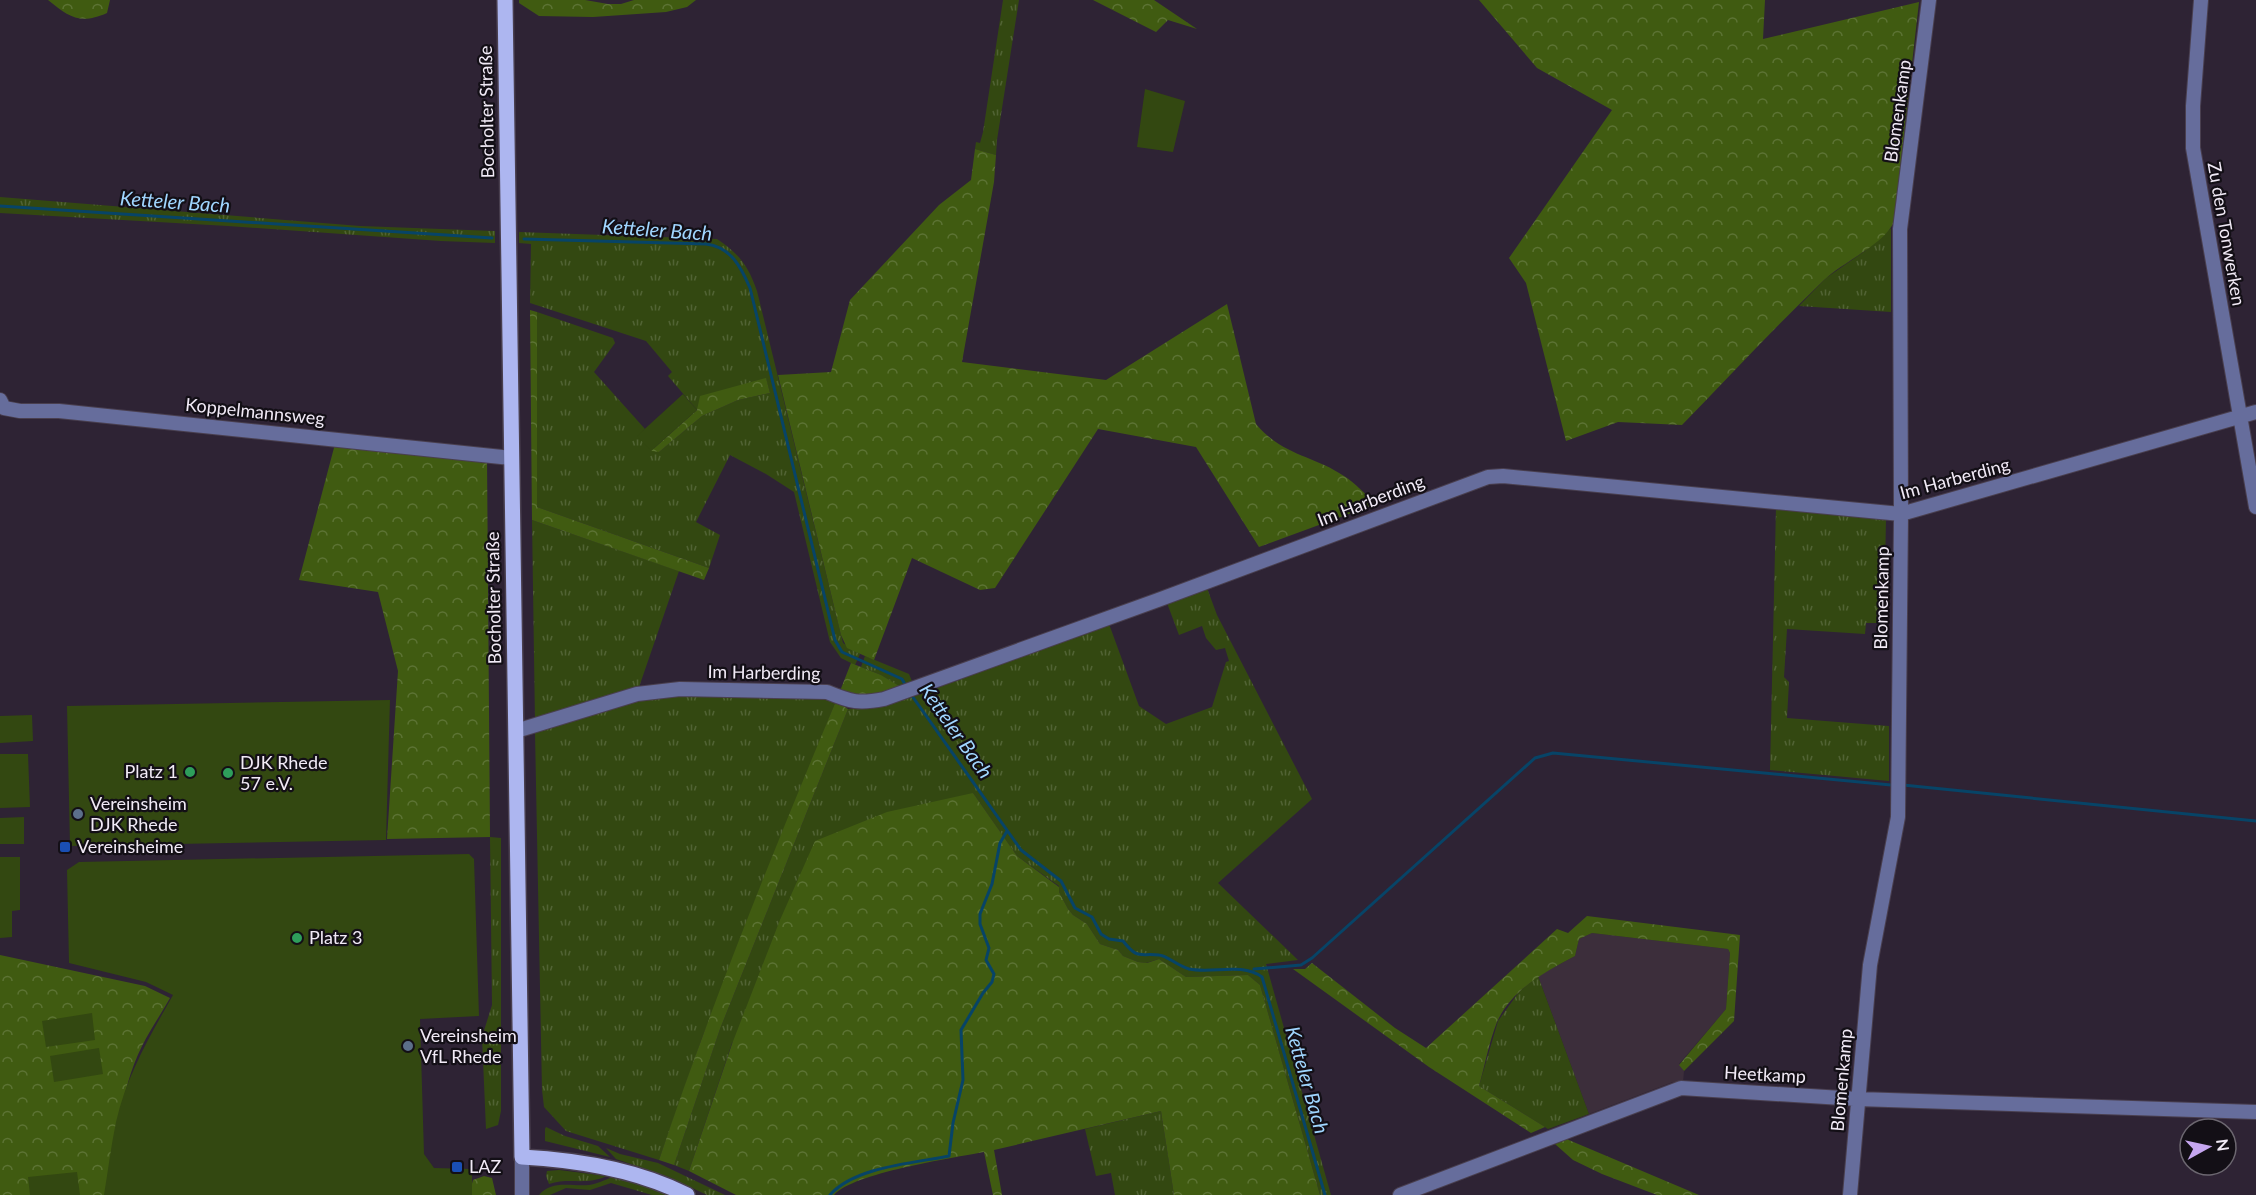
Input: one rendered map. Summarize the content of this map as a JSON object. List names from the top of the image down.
{
  "streets": {
    "main road": ["Bocholter Straße"],
    "street": [
      "Blomenkamp",
      "Zu den Tonwerken",
      "Koppelmannsweg",
      "Im Harberding",
      "Heetkamp"
    ]
  },
  "crossings": [
    ["Blomenkamp", "Im Harberding"],
    ["Blomenkamp", "Heetkamp"],
    ["Bocholter Straße", "Koppelmannsweg"],
    ["Bocholter Straße", "Im Harberding"],
    ["Zu den Tonwerken", "Im Harberding"]
  ],
  "water": ["Ketteler Bach"],
  "places": {
    "other": [
      "Platz 1",
      "DJK Rhede 57 e.V.",
      "Vereinsheim DJK Rhede",
      "Platz 3",
      "Vereinsheim VfL Rhede"
    ],
    "transit": ["Vereinsheime", "LAZ"]
  },
  "north": "right"
}
